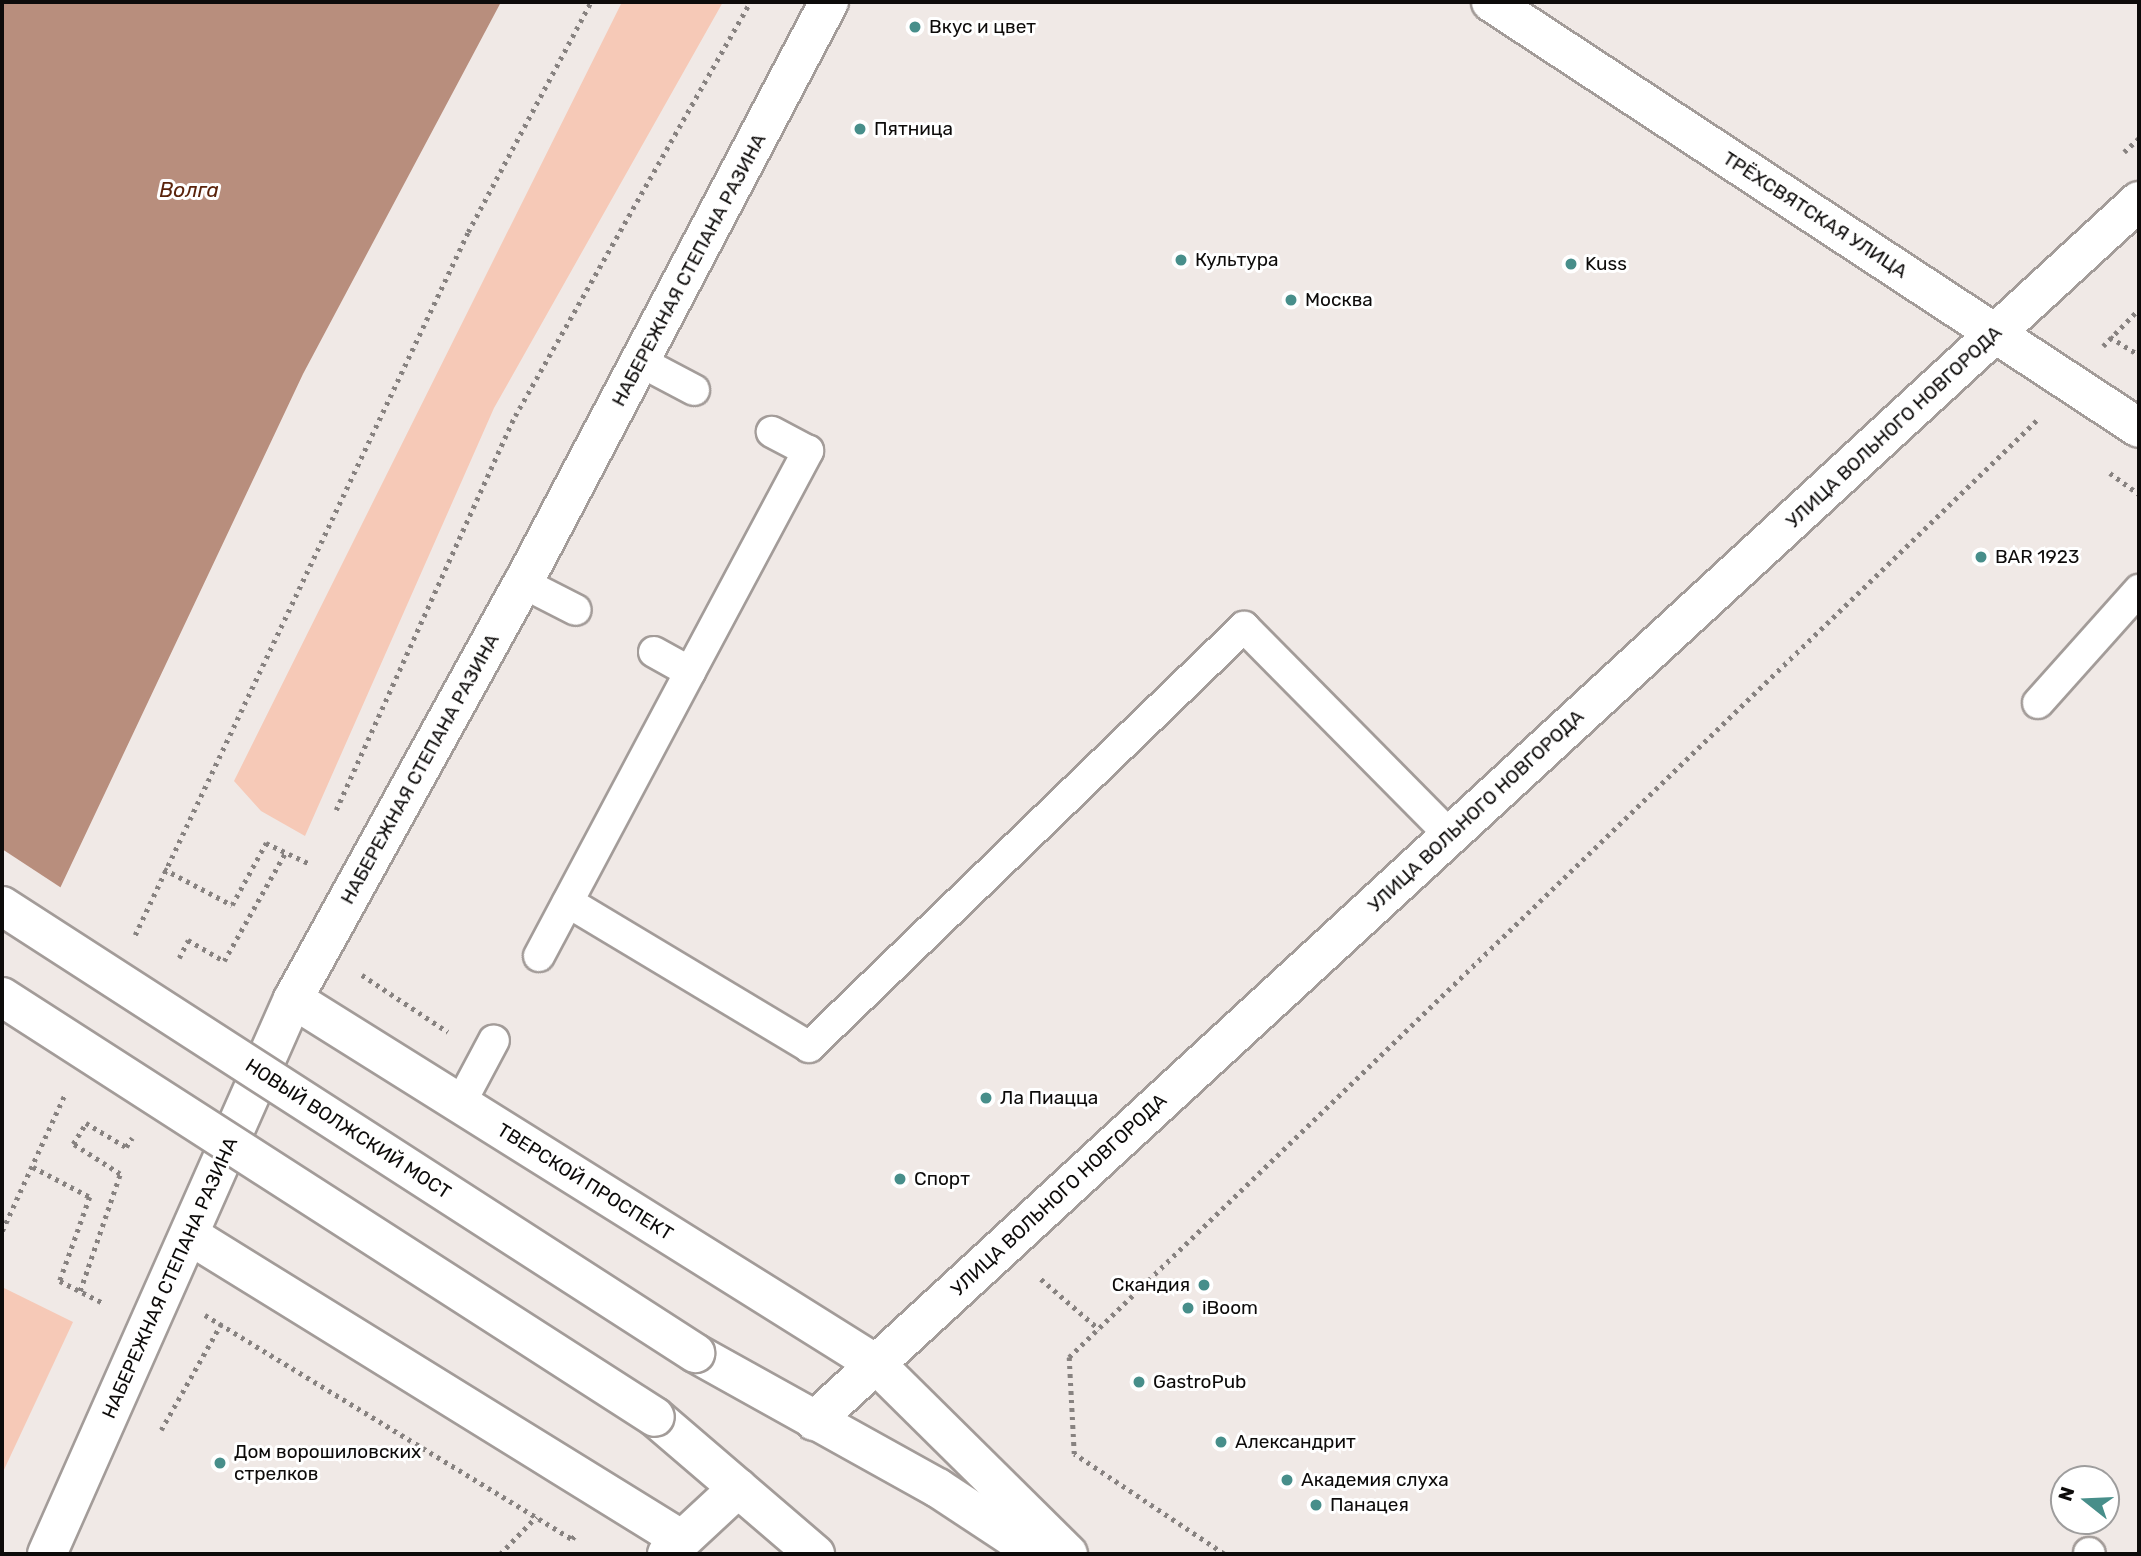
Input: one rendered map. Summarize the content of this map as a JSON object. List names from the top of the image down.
{
  "streets": {
    "street": [
      "ТРЁХСВЯТСКАЯ УЛИЦА",
      "НАБЕРЕЖНАЯ СТЕПАНА РАЗИНА",
      "УЛИЦА ВОЛЬНОГО НОВГОРОДА",
      "НОВЫЙ ВОЛЖСКИЙ МОСТ",
      "ТВЕРСКОЙ ПРОСПЕКТ"
    ]
  },
  "crossings": [
    ["ТРЁХСВЯТСКАЯ УЛИЦА", "УЛИЦА ВОЛЬНОГО НОВГОРОДА"],
    ["НАБЕРЕЖНАЯ СТЕПАНА РАЗИНА", "ТВЕРСКОЙ ПРОСПЕКТ"],
    ["УЛИЦА ВОЛЬНОГО НОВГОРОДА", "НОВЫЙ ВОЛЖСКИЙ МОСТ"],
    ["УЛИЦА ВОЛЬНОГО НОВГОРОДА", "ТВЕРСКОЙ ПРОСПЕКТ"]
  ],
  "water": ["Волга"],
  "places": [
    "Вкус и цвет",
    "Пятница",
    "Культура",
    "Kuss",
    "Москва",
    "BAR 1923",
    "Ла Пиацца",
    "Спорт",
    "Скандия",
    "iBoom",
    "GastroPub",
    "Александрит",
    "Дом ворошиловских стрелков",
    "Академия слуха",
    "Панацея"
  ],
  "north": "left"
}
